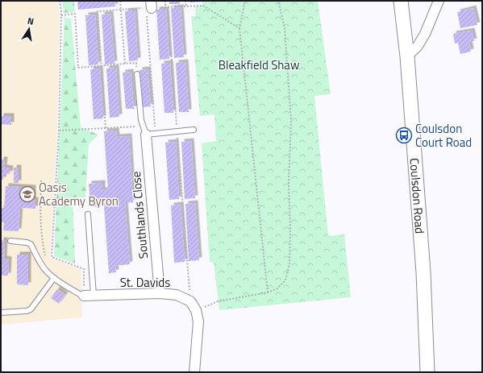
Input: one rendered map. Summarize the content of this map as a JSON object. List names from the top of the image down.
{
  "streets": {
    "main road": ["Coulsdon Road"],
    "street": ["Southlands Close", "St. Davids"]
  },
  "crossings": [
    ["Southlands Close", "St. Davids"]
  ],
  "parks": ["Bleakfield Shaw"],
  "places": {
    "bus stop": ["Coulsdon Court Road"],
    "school or university": ["Oasis Academy Byron"]
  },
  "north": "top"
}
